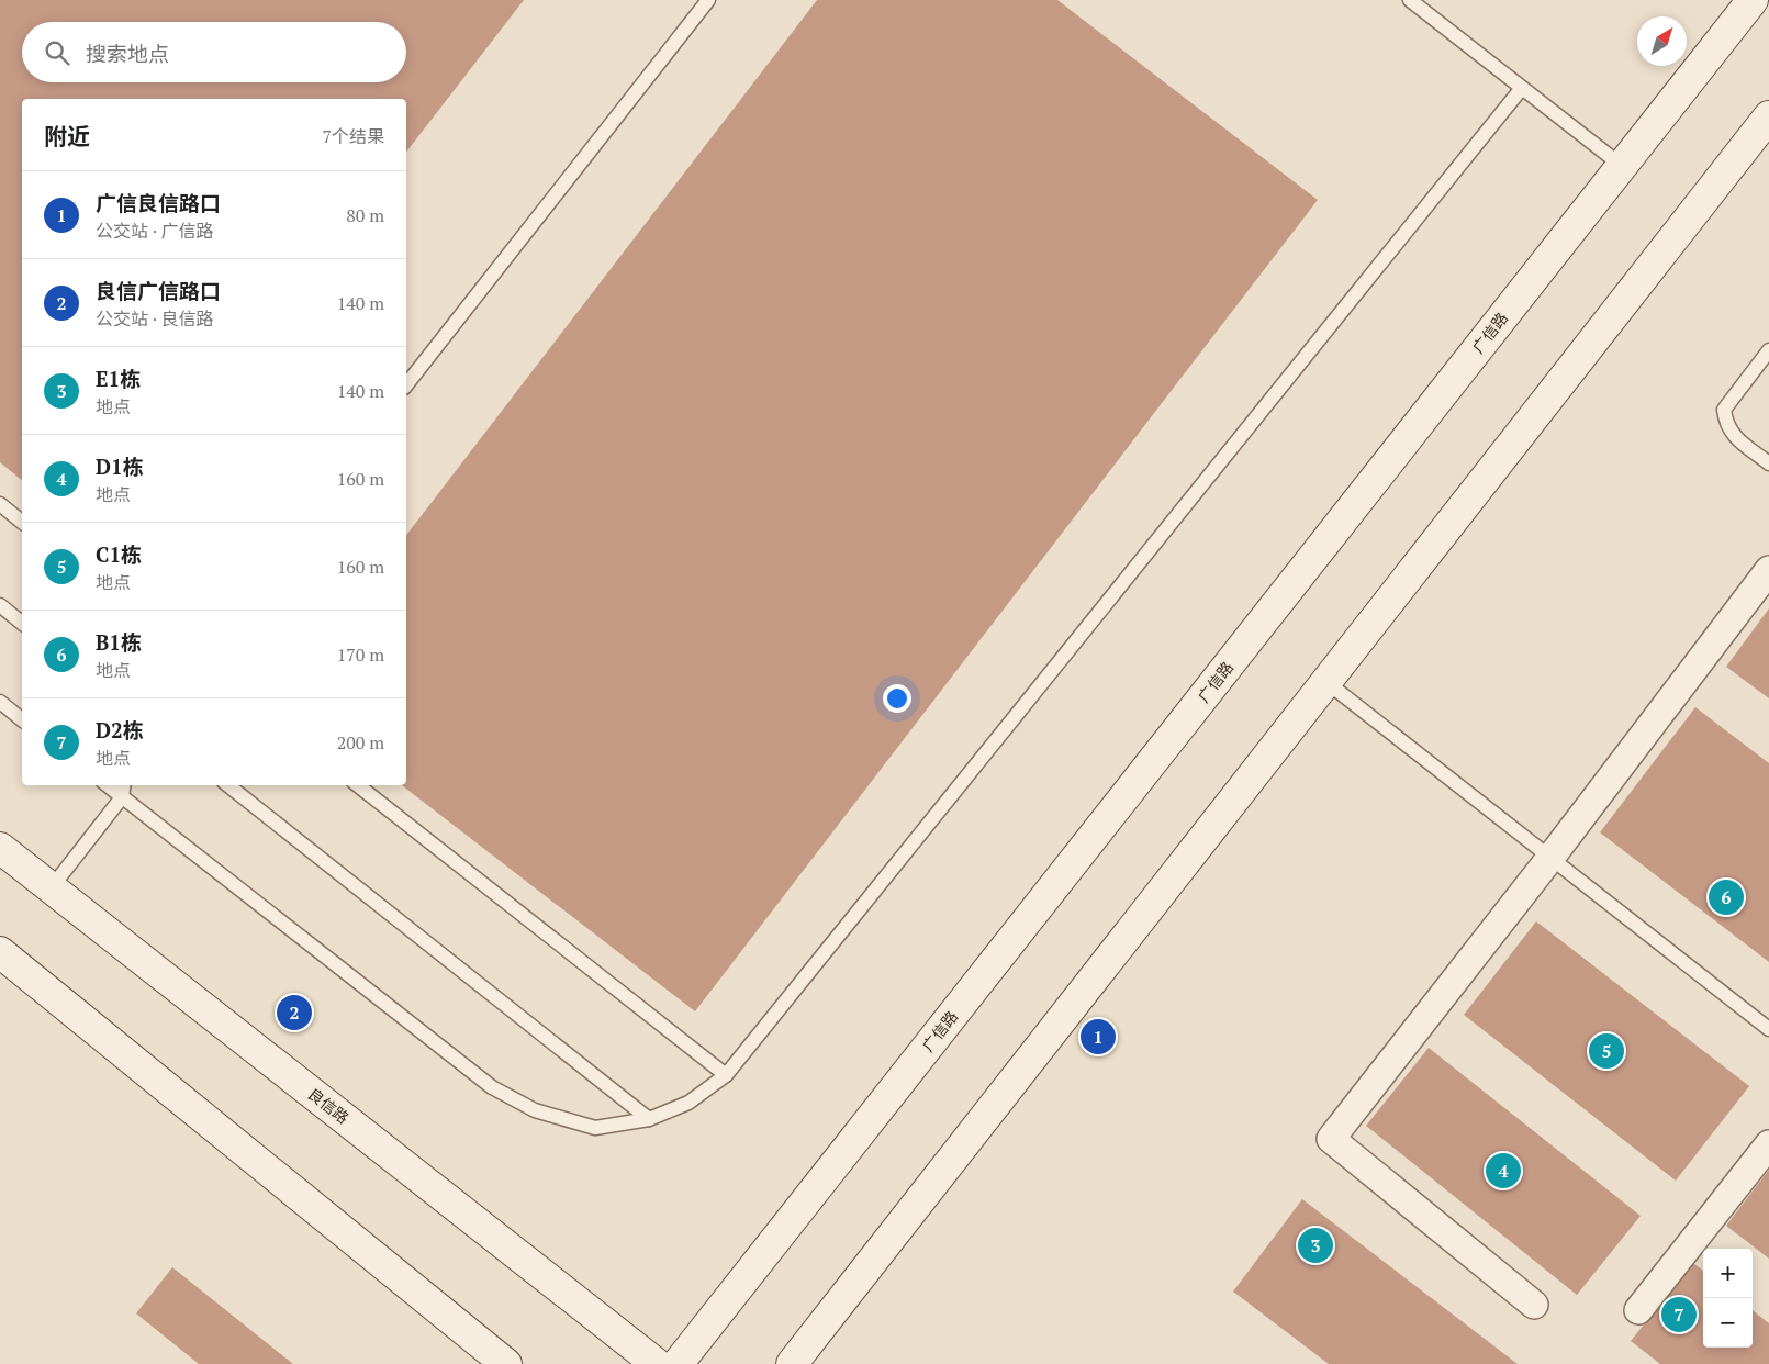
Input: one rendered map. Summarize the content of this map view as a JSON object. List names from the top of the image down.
{
  "streets": {
    "main road": ["广信路", "良信路"]
  },
  "north": "top right",
  "page": {
    "search": "搜索地点",
    "heading": ["附近", "7个结果"],
    "list": [
      {
        "mark": "1",
        "name": "广信良信路口",
        "note": "公交站 · 广信路",
        "value": "80 m"
      },
      {
        "mark": "2",
        "name": "良信广信路口",
        "note": "公交站 · 良信路",
        "value": "140 m"
      },
      {
        "mark": "3",
        "name": "E1栋",
        "note": "地点",
        "value": "140 m"
      },
      {
        "mark": "4",
        "name": "D1栋",
        "note": "地点",
        "value": "160 m"
      },
      {
        "mark": "5",
        "name": "C1栋",
        "note": "地点",
        "value": "160 m"
      },
      {
        "mark": "6",
        "name": "B1栋",
        "note": "地点",
        "value": "170 m"
      },
      {
        "mark": "7",
        "name": "D2栋",
        "note": "地点",
        "value": "200 m"
      }
    ],
    "pins": [
      "6",
      "2",
      "1",
      "5",
      "4",
      "3",
      "7"
    ],
    "map_buttons": ["+", "−"]
  }
}
